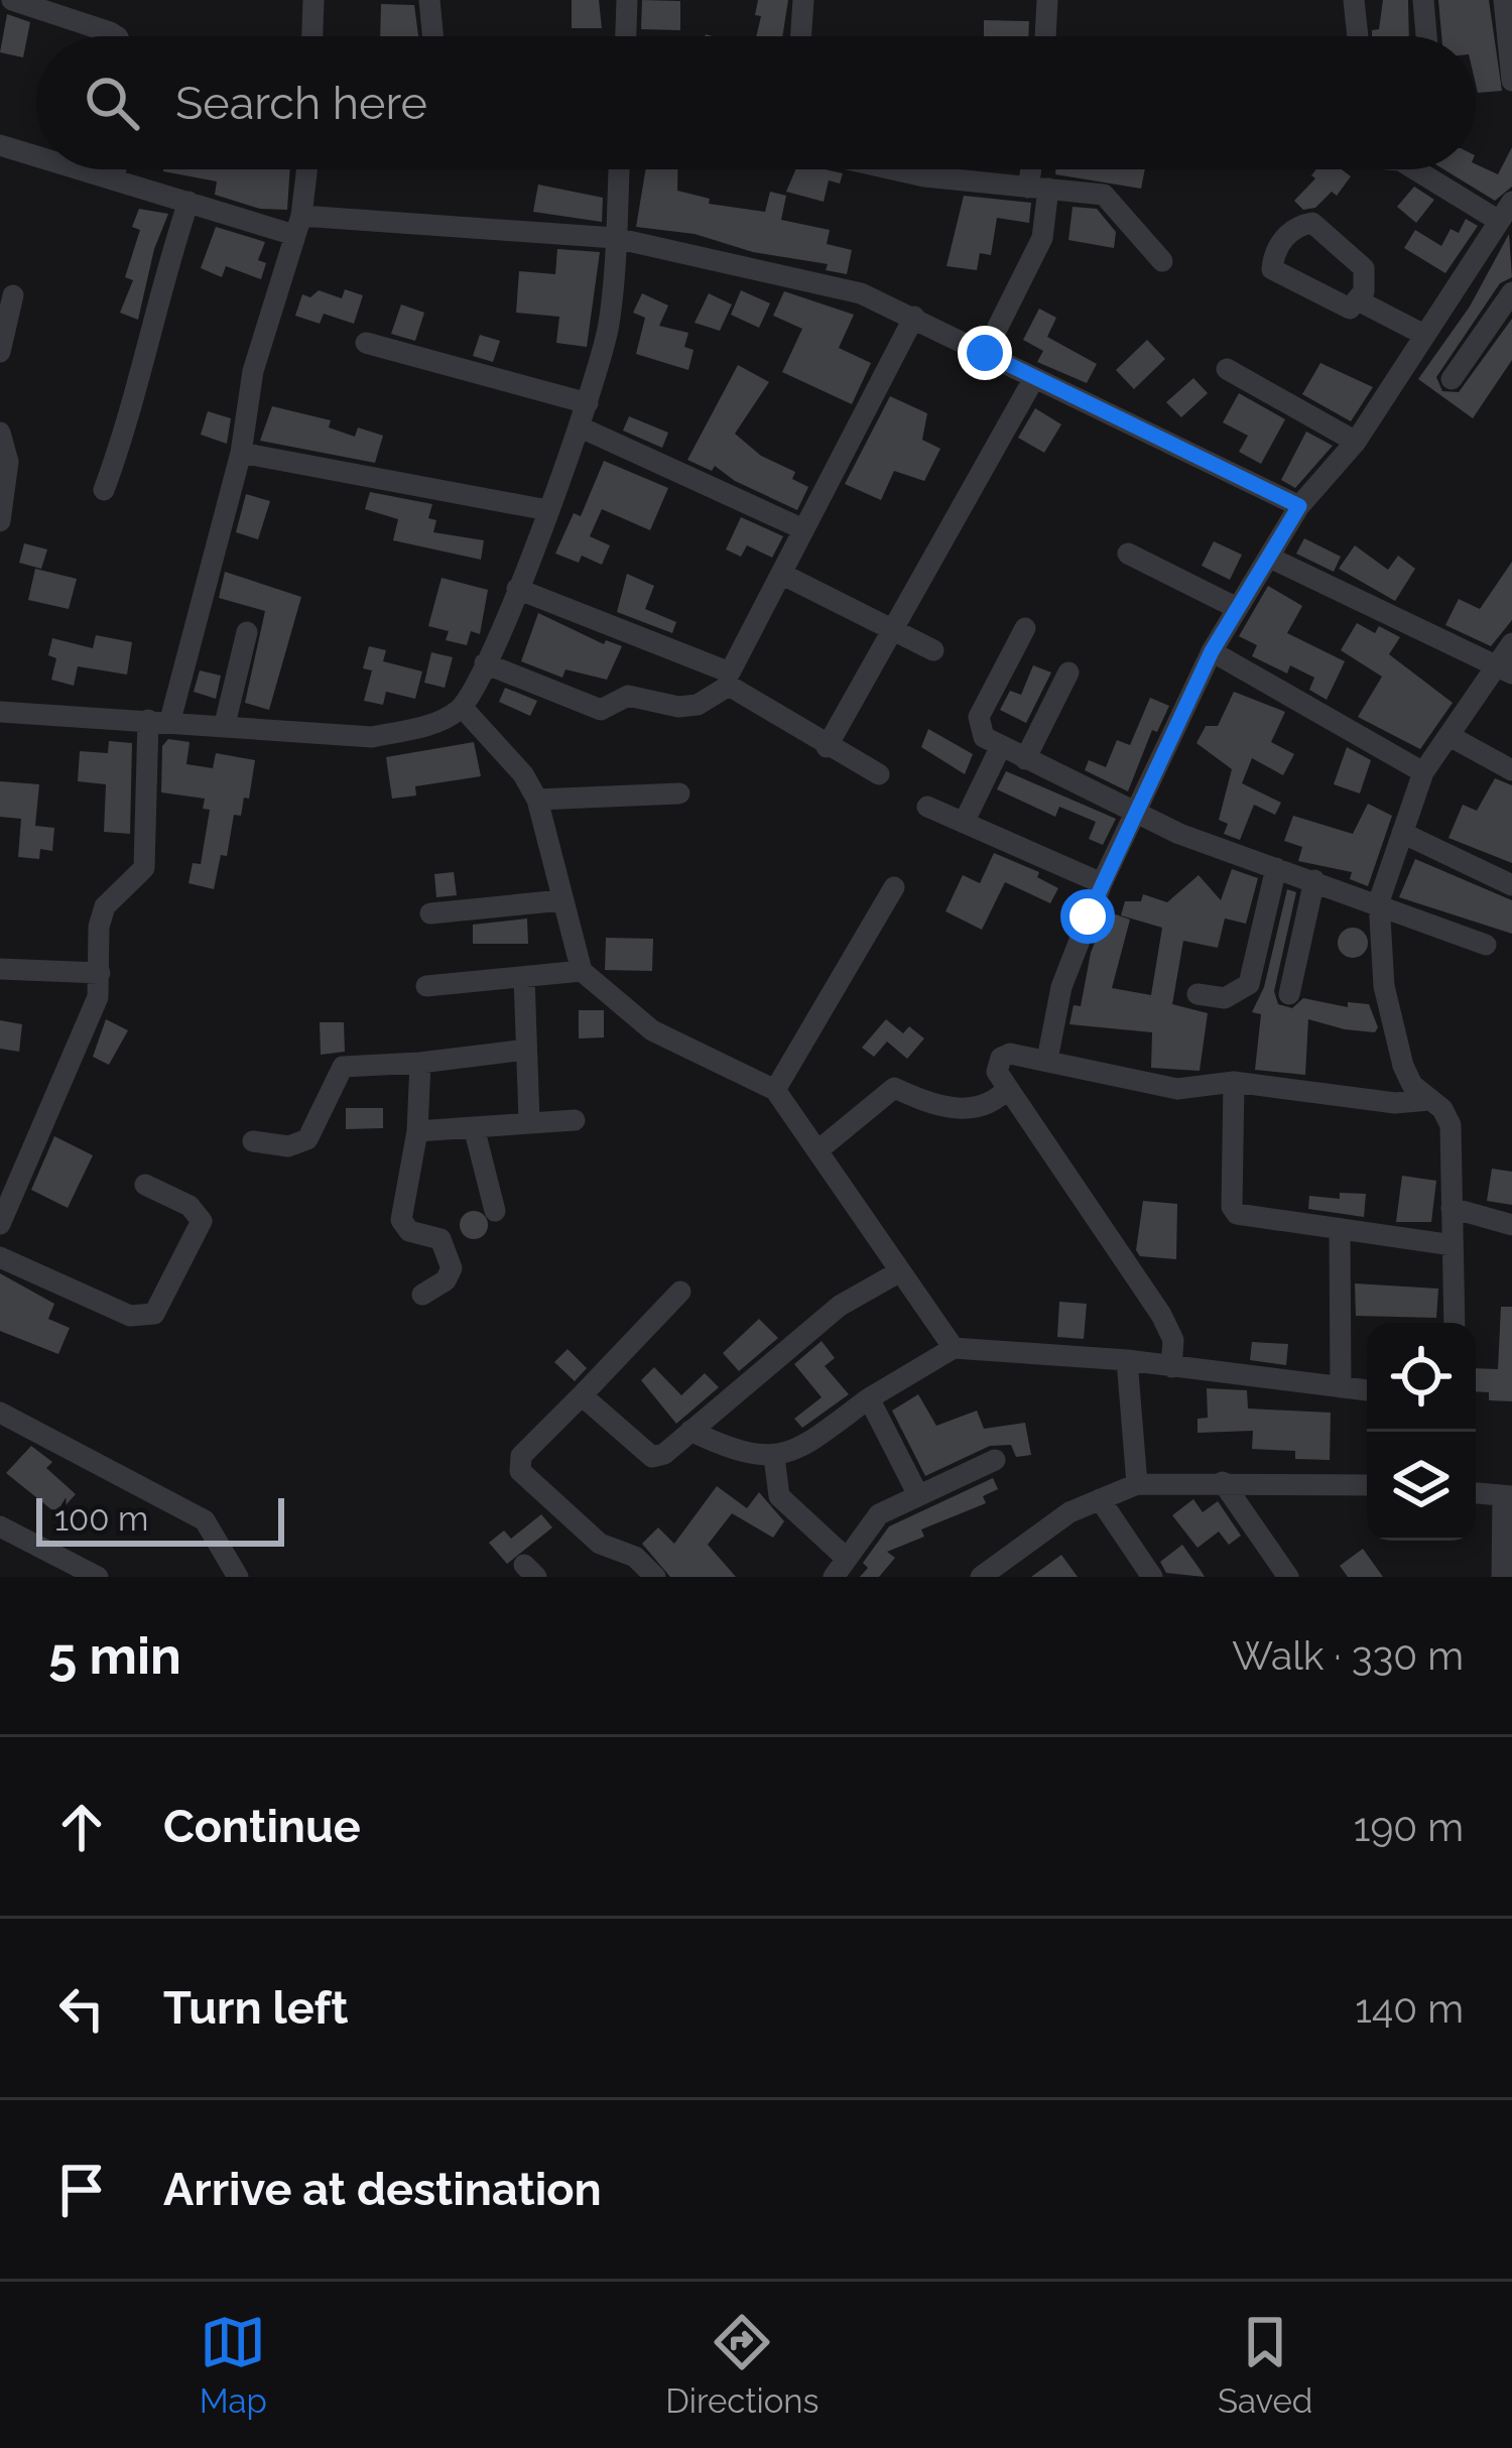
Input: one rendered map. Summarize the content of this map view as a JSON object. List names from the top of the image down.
{
  "scale_bar": "100 m",
  "page": {
    "search": "Search here",
    "scale": "100 m",
    "heading": ["5 min", "Walk · 330 m"],
    "list": [
      ["Continue", "190 m"],
      ["Turn left", "140 m"],
      "Arrive at destination"
    ],
    "nav": ["Map", "Directions", "Saved"]
  }
}
